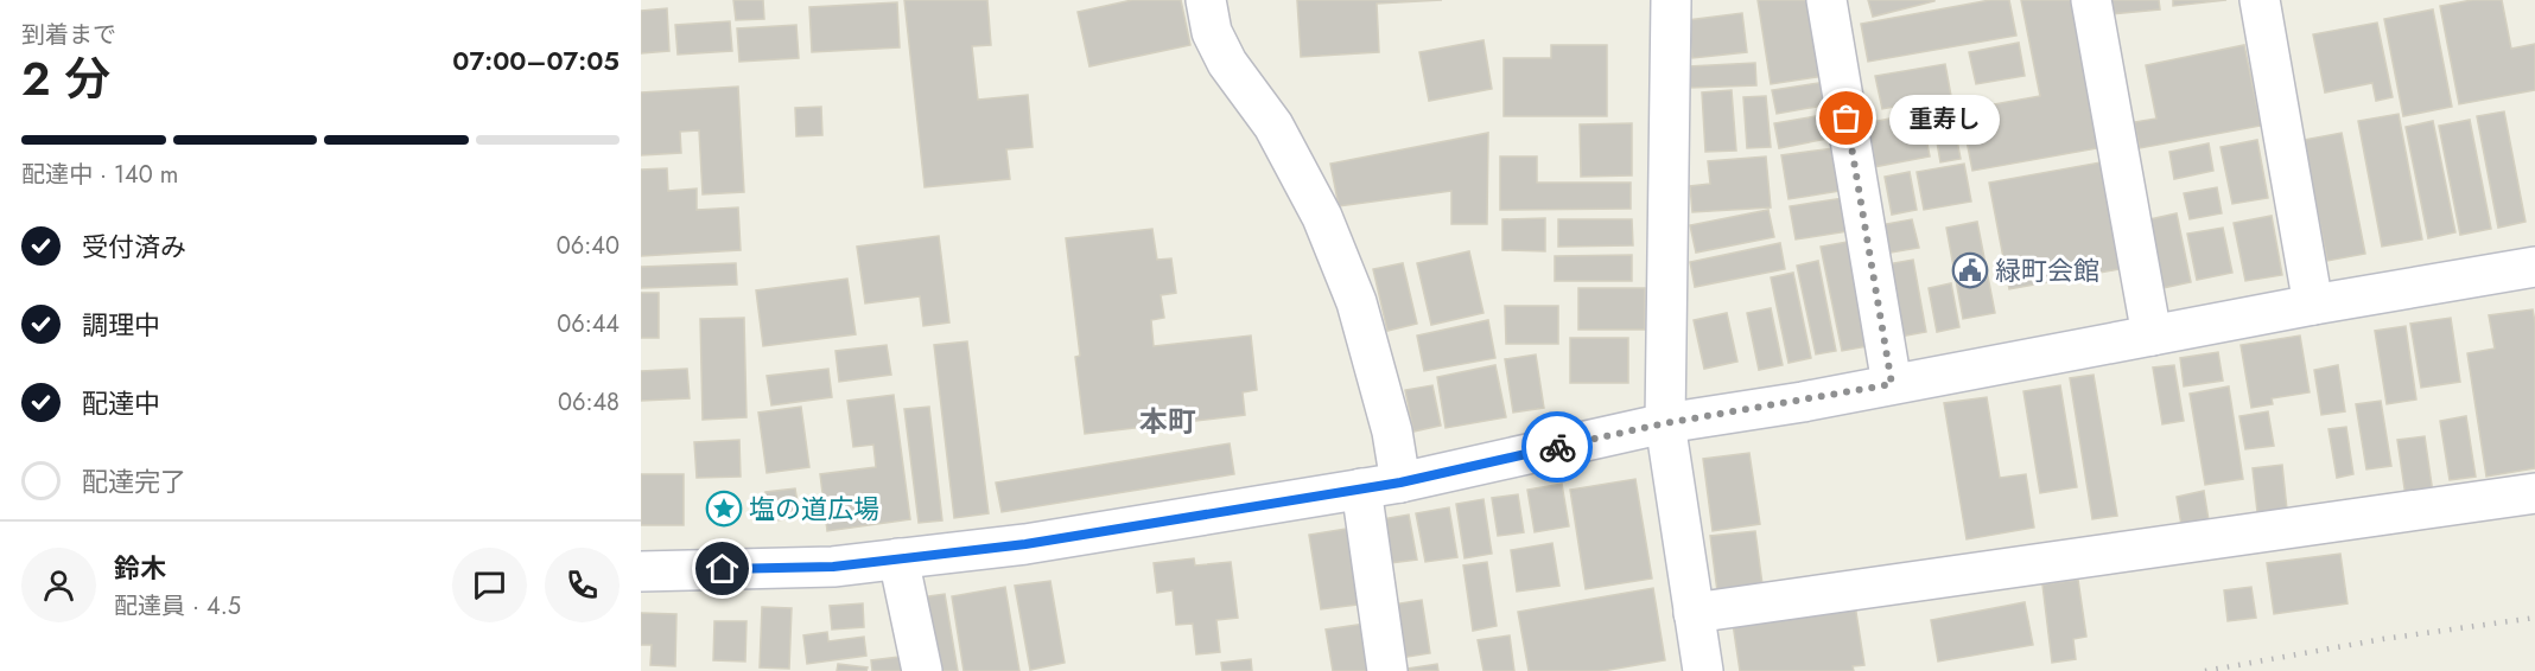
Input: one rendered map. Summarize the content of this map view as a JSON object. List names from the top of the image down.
{
  "districts": ["本町"],
  "places": {
    "other": ["重寿し"],
    "public building": ["緑町会館"],
    "place": ["塩の道広場"]
  },
  "page": {
    "heading": ["2 分", "到着まで", "07:00–07:05"],
    "panel": ["鈴木", "配達員 · 4.5"],
    "bubble": "重寿し",
    "bar": "配達中 · 140 m",
    "list": [
      ["受付済み", "06:40"],
      ["調理中", "06:44"],
      ["配達中", "06:48"],
      "配達完了"
    ]
  }
}
